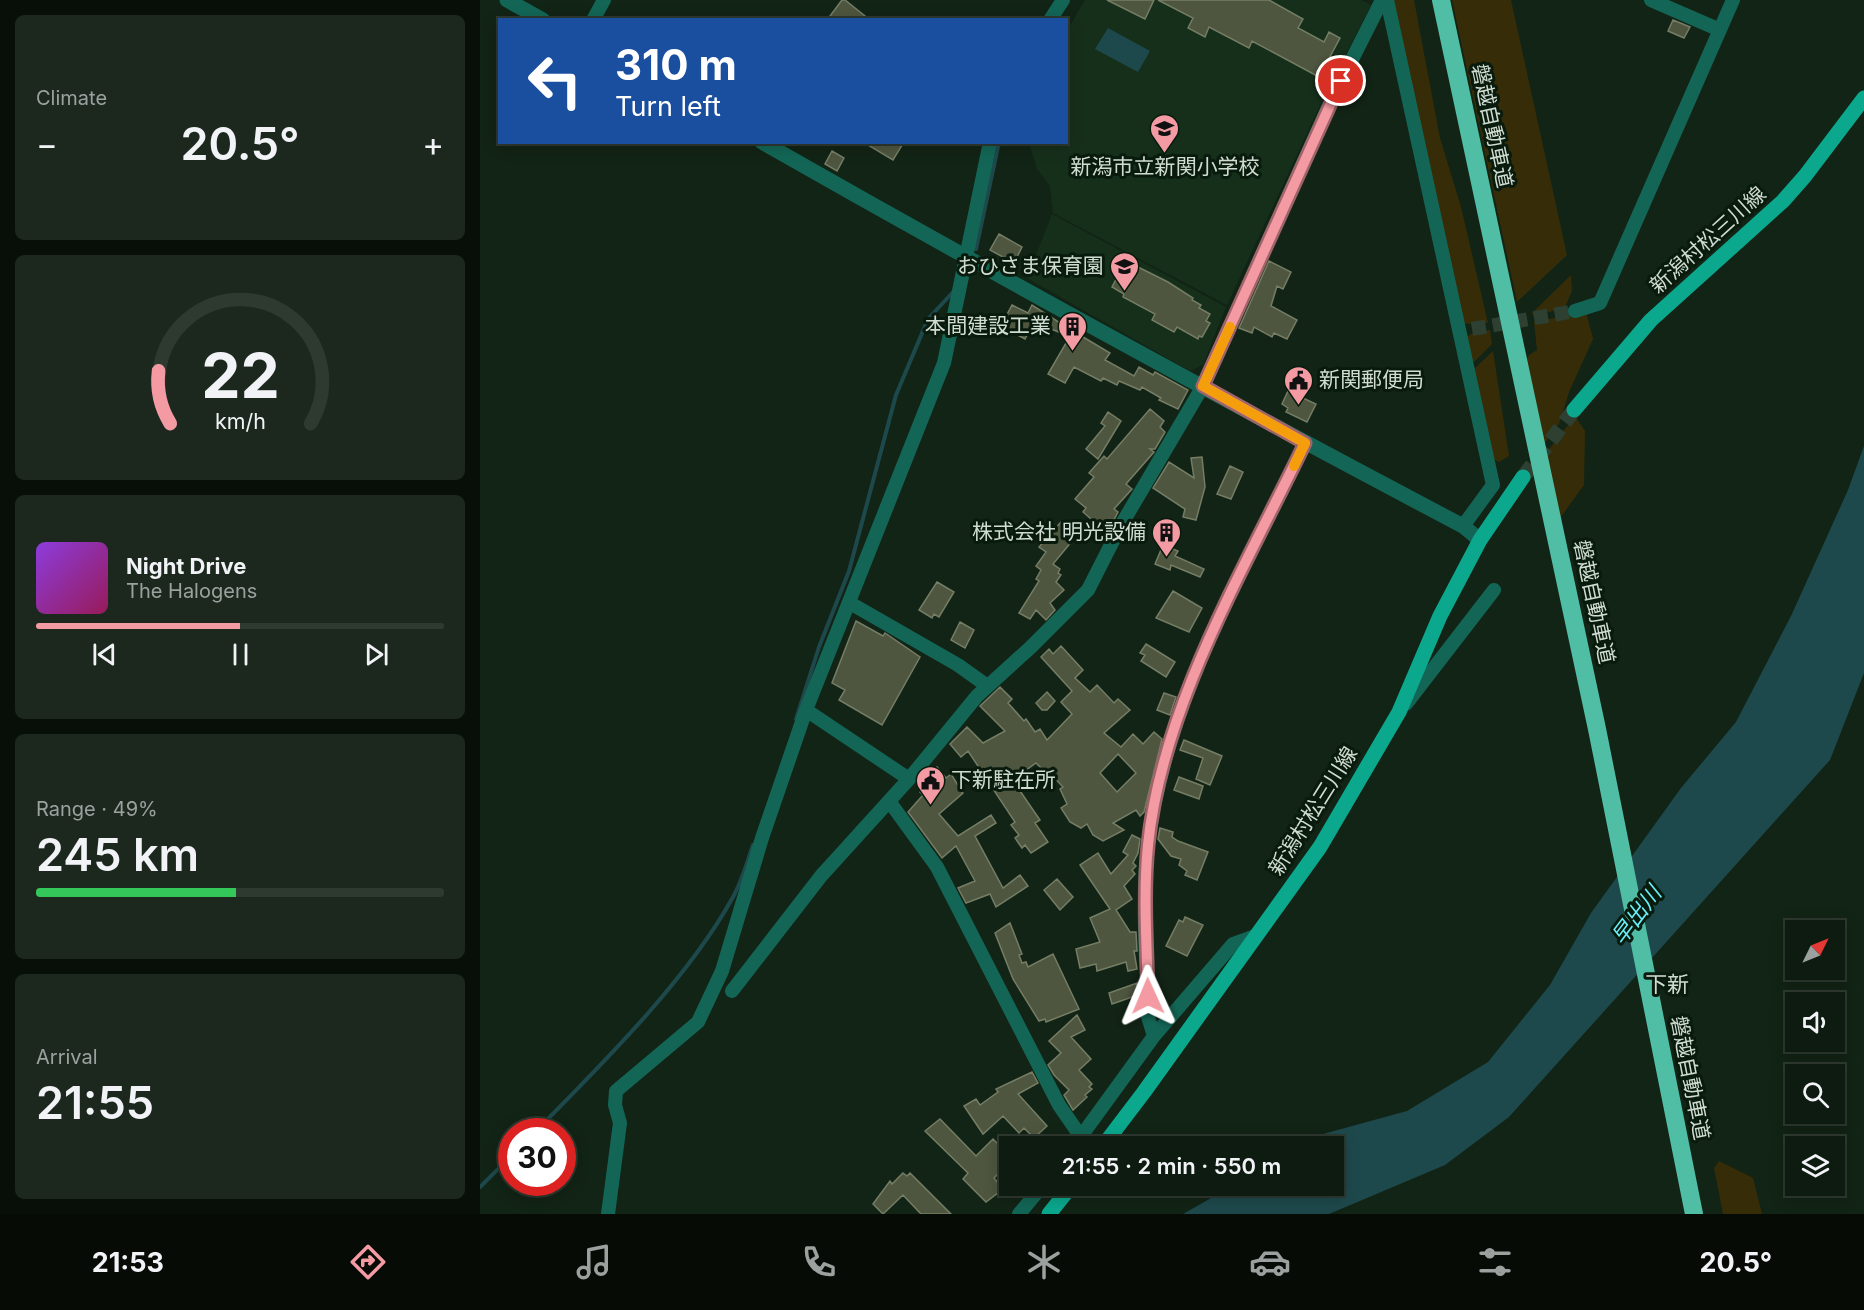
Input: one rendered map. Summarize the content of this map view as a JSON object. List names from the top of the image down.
{
  "streets": {
    "highway": ["磐越自動車道"],
    "main road": ["新潟村松三川線"]
  },
  "districts": ["下新"],
  "water": ["早出川"],
  "places": {
    "school or university": ["新潟市立新関小学校", "おひさま保育園"],
    "building": ["本間建設工業", "株式会社 明光設備"],
    "public building": ["新関郵便局", "下新駐在所"]
  },
  "north": "top right",
  "page": {
    "tile": [
      "Climate",
      ["Range · 49%", "245 km"],
      ["Arrival", "21:55"]
    ],
    "turn": ["310 m", "Turn left"],
    "heat": ["−", "20.5°", "+"],
    "song": ["Night Drive", "The Halogens"],
    "limit": "30",
    "trip": "21:55 · 2 min · 550 m",
    "tabs": ["21:53", "20.5°"],
    "gauge": ["22", "km/h"]
  }
}
